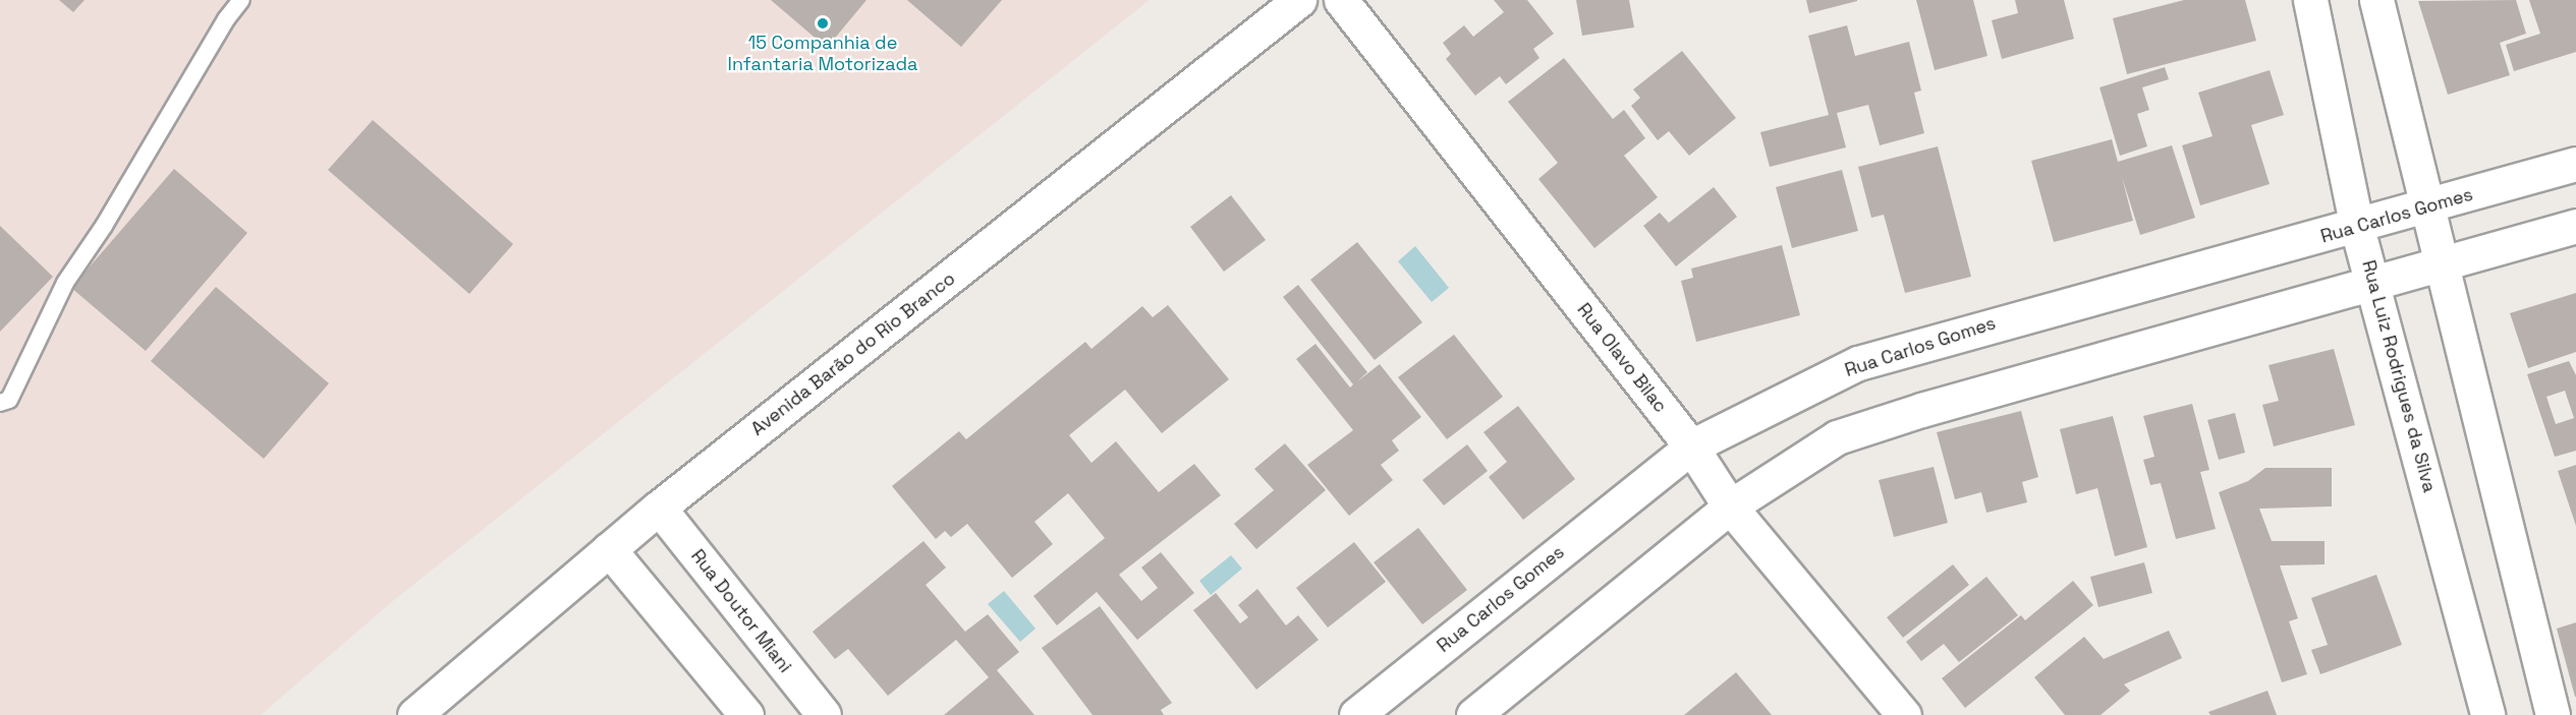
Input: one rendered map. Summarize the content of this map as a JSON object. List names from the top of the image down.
{
  "streets": {
    "street": [
      "Rua Carlos Gomes",
      "Avenida Barão do Rio Branco",
      "Rua Olavo Bilac",
      "Rua Luiz Rodrigues da Silva",
      "Rua Doutor Miani"
    ]
  },
  "crossings": [
    ["Rua Carlos Gomes", "Rua Olavo Bilac"],
    ["Rua Carlos Gomes", "Rua Luiz Rodrigues da Silva"],
    ["Avenida Barão do Rio Branco", "Rua Doutor Miani"]
  ],
  "places": ["15 Companhia de Infantaria Motorizada"]
}
